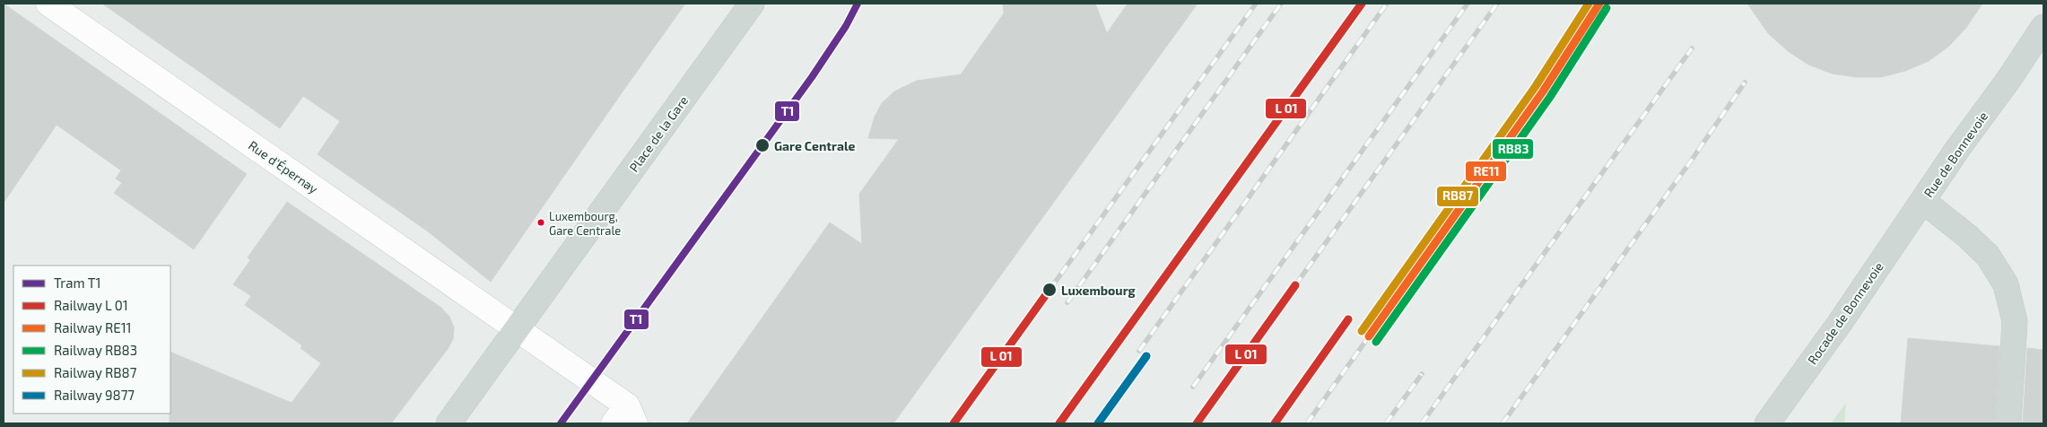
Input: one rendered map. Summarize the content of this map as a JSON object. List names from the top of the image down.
{
  "streets": {
    "main road": ["Place de la Gare", "Rue de Bonnevoie", "Rocade de Bonnevoie"],
    "street": ["Rue d'Épernay"]
  },
  "crossings": [
    ["Place de la Gare", "Rue d'Épernay"],
    ["Rue de Bonnevoie", "Rocade de Bonnevoie"]
  ],
  "places": ["Gare Centrale", "Luxembourg, Gare Centrale", "Luxembourg"],
  "lines": [
    "tram line T1",
    "rail line RE11",
    "rail line RB87",
    "rail line RB83",
    "rail line 9877"
  ],
  "legend": [
    "Tram T1",
    "Railway L 01",
    "Railway RE11",
    "Railway RB83",
    "Railway RB87",
    "Railway 9877"
  ]
}
